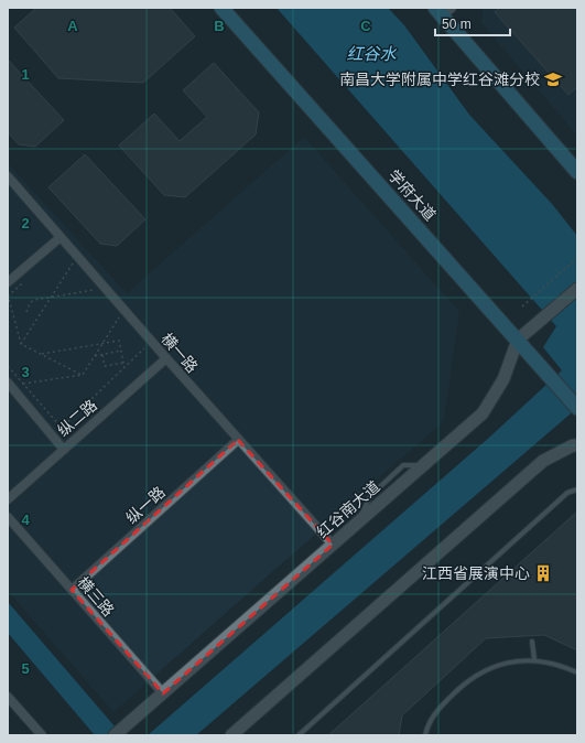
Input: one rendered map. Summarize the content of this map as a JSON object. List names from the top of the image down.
{
  "streets": {
    "main road": ["学府大道", "红谷南大道"],
    "street": [
      "横一路",
      "纵二路",
      "纵一路",
      "横三路"
    ]
  },
  "crossings": [
    ["学府大道", "红谷南大道"],
    ["横一路", "纵二路"],
    ["横一路", "纵一路"],
    ["横一路", "红谷南大道"],
    ["纵一路", "横三路"],
    ["红谷南大道", "横三路"]
  ],
  "water": ["红谷水"],
  "places": {
    "school or university": ["南昌大学附属中学红谷滩分校"],
    "building": ["江西省展演中心"]
  },
  "scale_bar": "50 m",
  "grid": {
    "columns": ["A", "B", "C"],
    "rows": [
      "1",
      "2",
      "3",
      "4",
      "5"
    ]
  }
}
